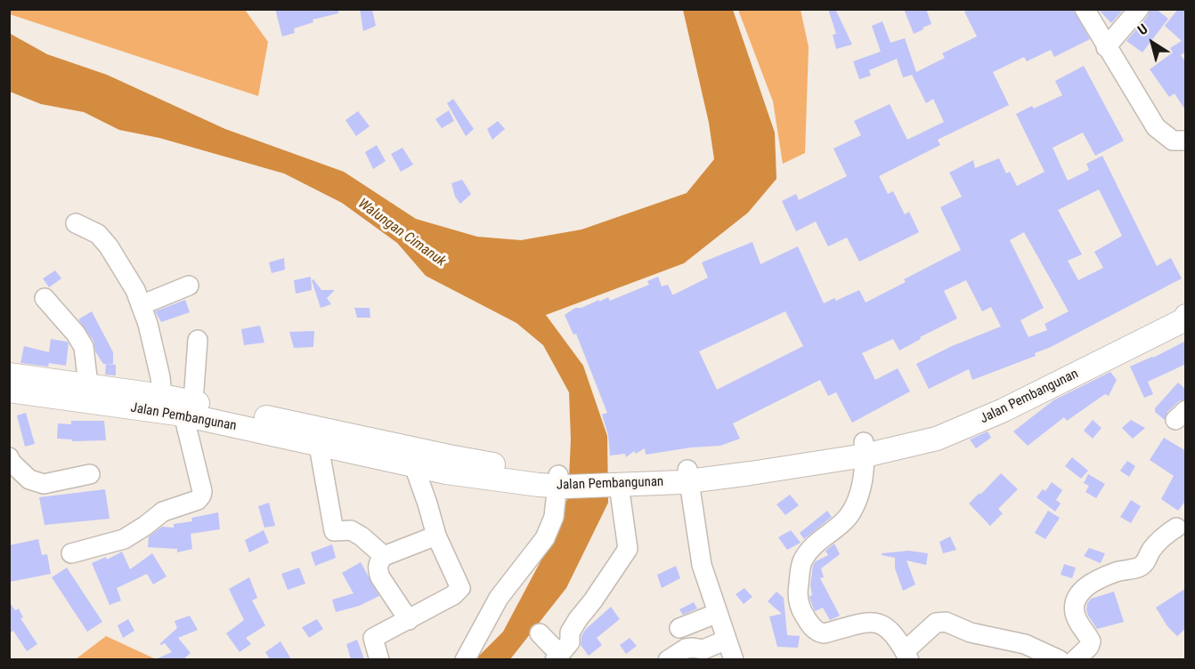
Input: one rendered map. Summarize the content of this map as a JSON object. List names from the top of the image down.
{
  "streets": {
    "main road": ["Jalan Pembangunan"]
  },
  "water": ["Walungan Cimanuk"],
  "north": "top left"
}
